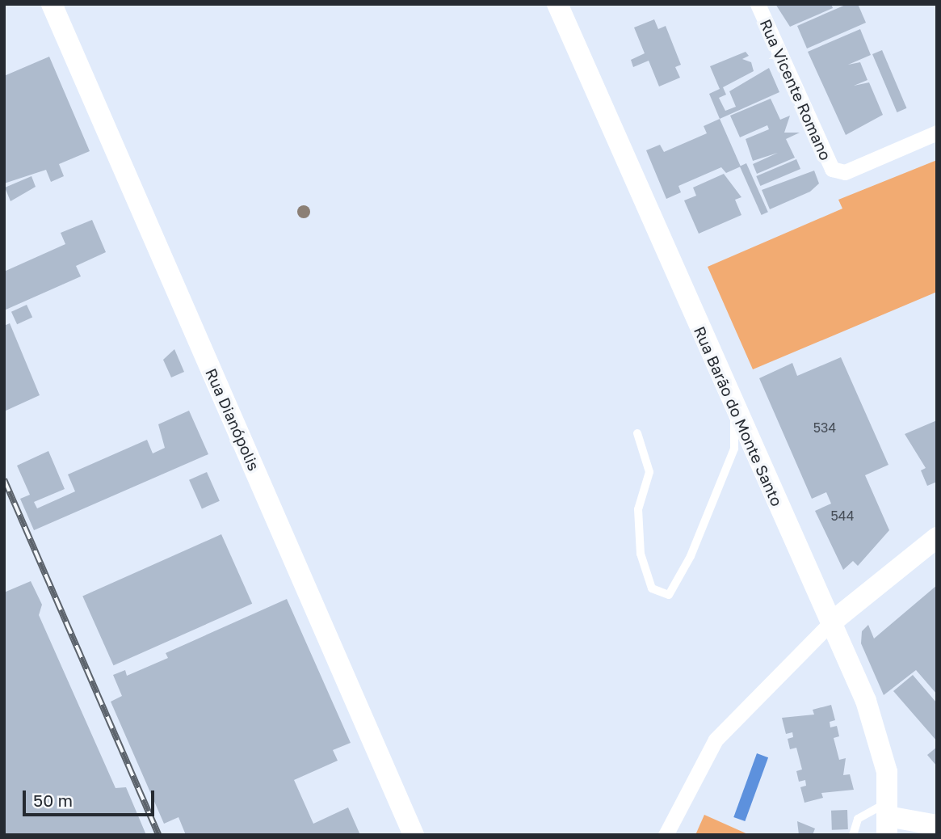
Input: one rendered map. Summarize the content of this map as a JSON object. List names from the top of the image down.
{
  "streets": {
    "street": ["Rua Vicente Romano", "Rua Barão do Monte Santo", "Rua Dianópolis"]
  },
  "house_numbers": ["534", "544"],
  "scale_bar": "50 m"
}
